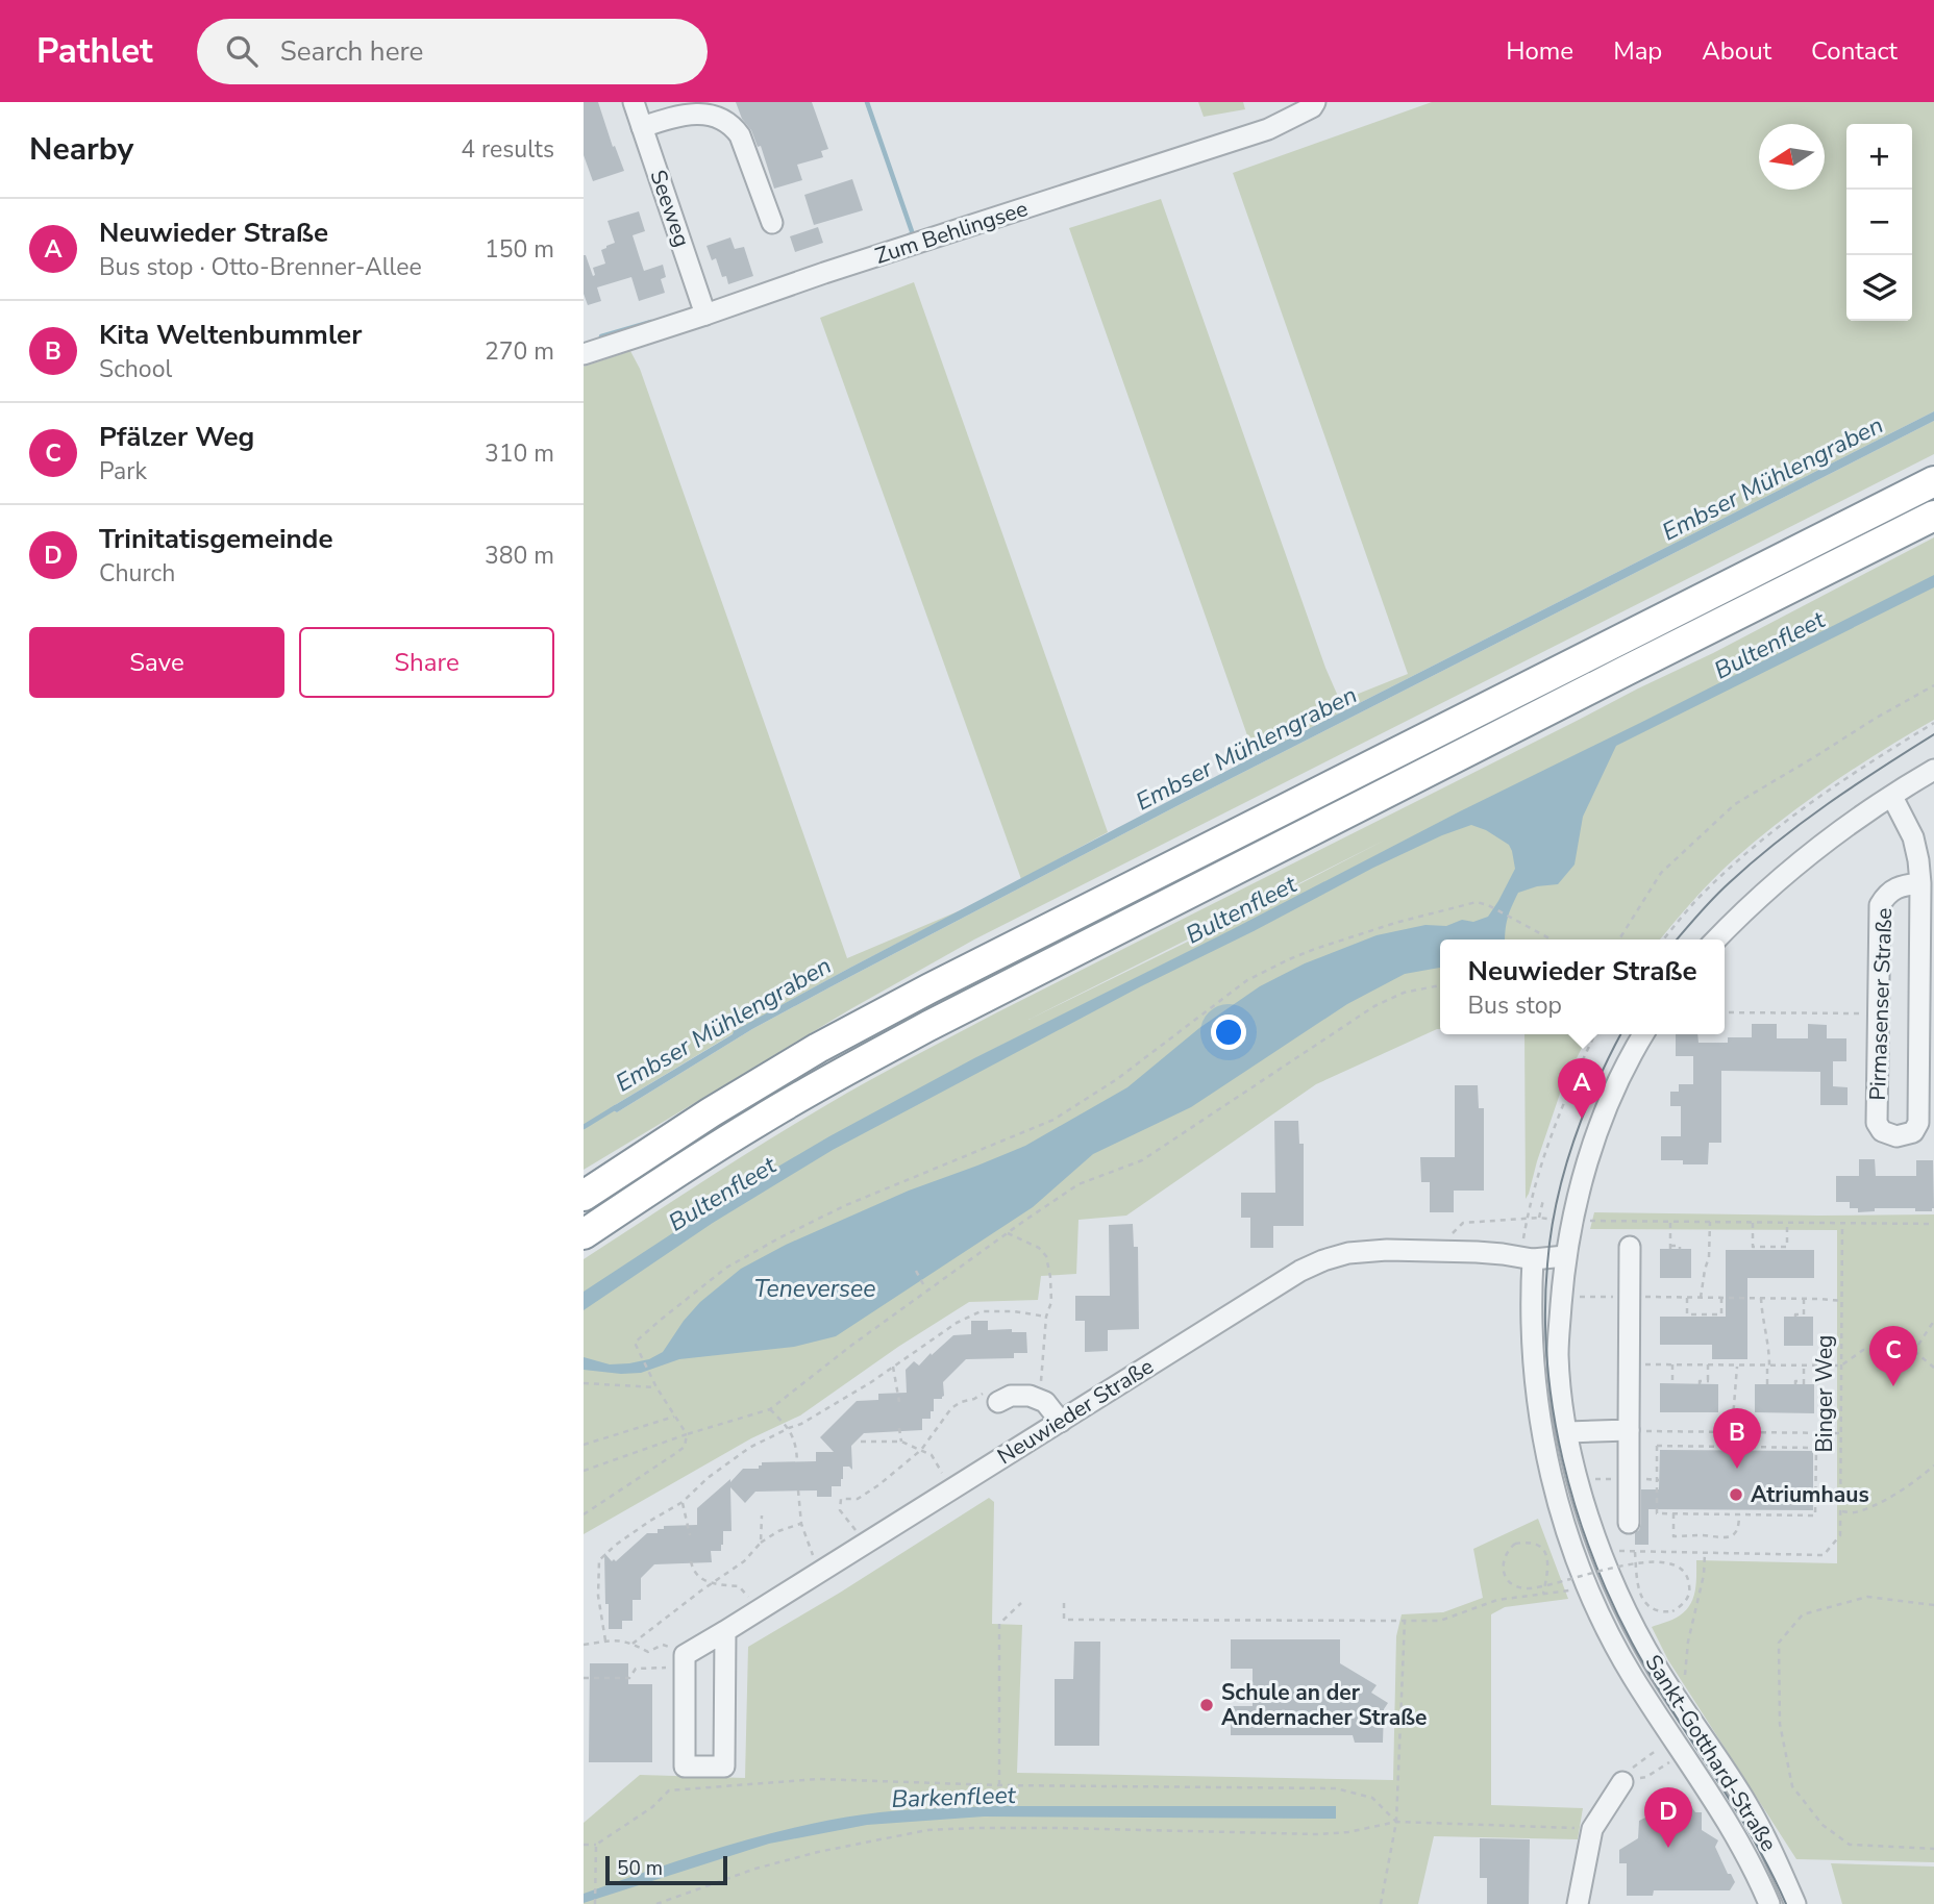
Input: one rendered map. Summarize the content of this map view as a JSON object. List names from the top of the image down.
{
  "streets": {
    "street": [
      "Seeweg",
      "Zum Behlingsee",
      "Pirmasenser Straße",
      "Neuwieder Straße",
      "Sankt-Gotthard-Straße"
    ],
    "path": ["Binger Weg"]
  },
  "crossings": [
    ["Seeweg", "Zum Behlingsee"],
    ["Binger Weg", "Sankt-Gotthard-Straße"],
    ["Neuwieder Straße", "Sankt-Gotthard-Straße"]
  ],
  "water": [
    "Embser Mühlengraben",
    "Bultenfleet",
    "Teneversee",
    "Barkenfleet"
  ],
  "places": ["Atriumhaus", "Schule an der Andernacher Straße"],
  "scale_bar": "50 m",
  "north": "left",
  "page": {
    "header": "Pathlet",
    "search": "Search here",
    "nav": [
      "Home",
      "Map",
      "About",
      "Contact"
    ],
    "heading": ["Nearby", "4 results"],
    "map_buttons": ["+", "−"],
    "list": [
      {
        "mark": "A",
        "name": "Neuwieder Straße",
        "note": "Bus stop · Otto-Brenner-Allee",
        "value": "150 m"
      },
      {
        "mark": "B",
        "name": "Kita Weltenbummler",
        "note": "School",
        "value": "270 m"
      },
      {
        "mark": "C",
        "name": "Pfälzer Weg",
        "note": "Park",
        "value": "310 m"
      },
      {
        "mark": "D",
        "name": "Trinitatisgemeinde",
        "note": "Church",
        "value": "380 m"
      }
    ],
    "buttons": ["Save", "Share"],
    "popup": ["Neuwieder Straße", "Bus stop"],
    "pins": [
      "A",
      "C",
      "B",
      "D"
    ],
    "scale": "50 m"
  }
}
